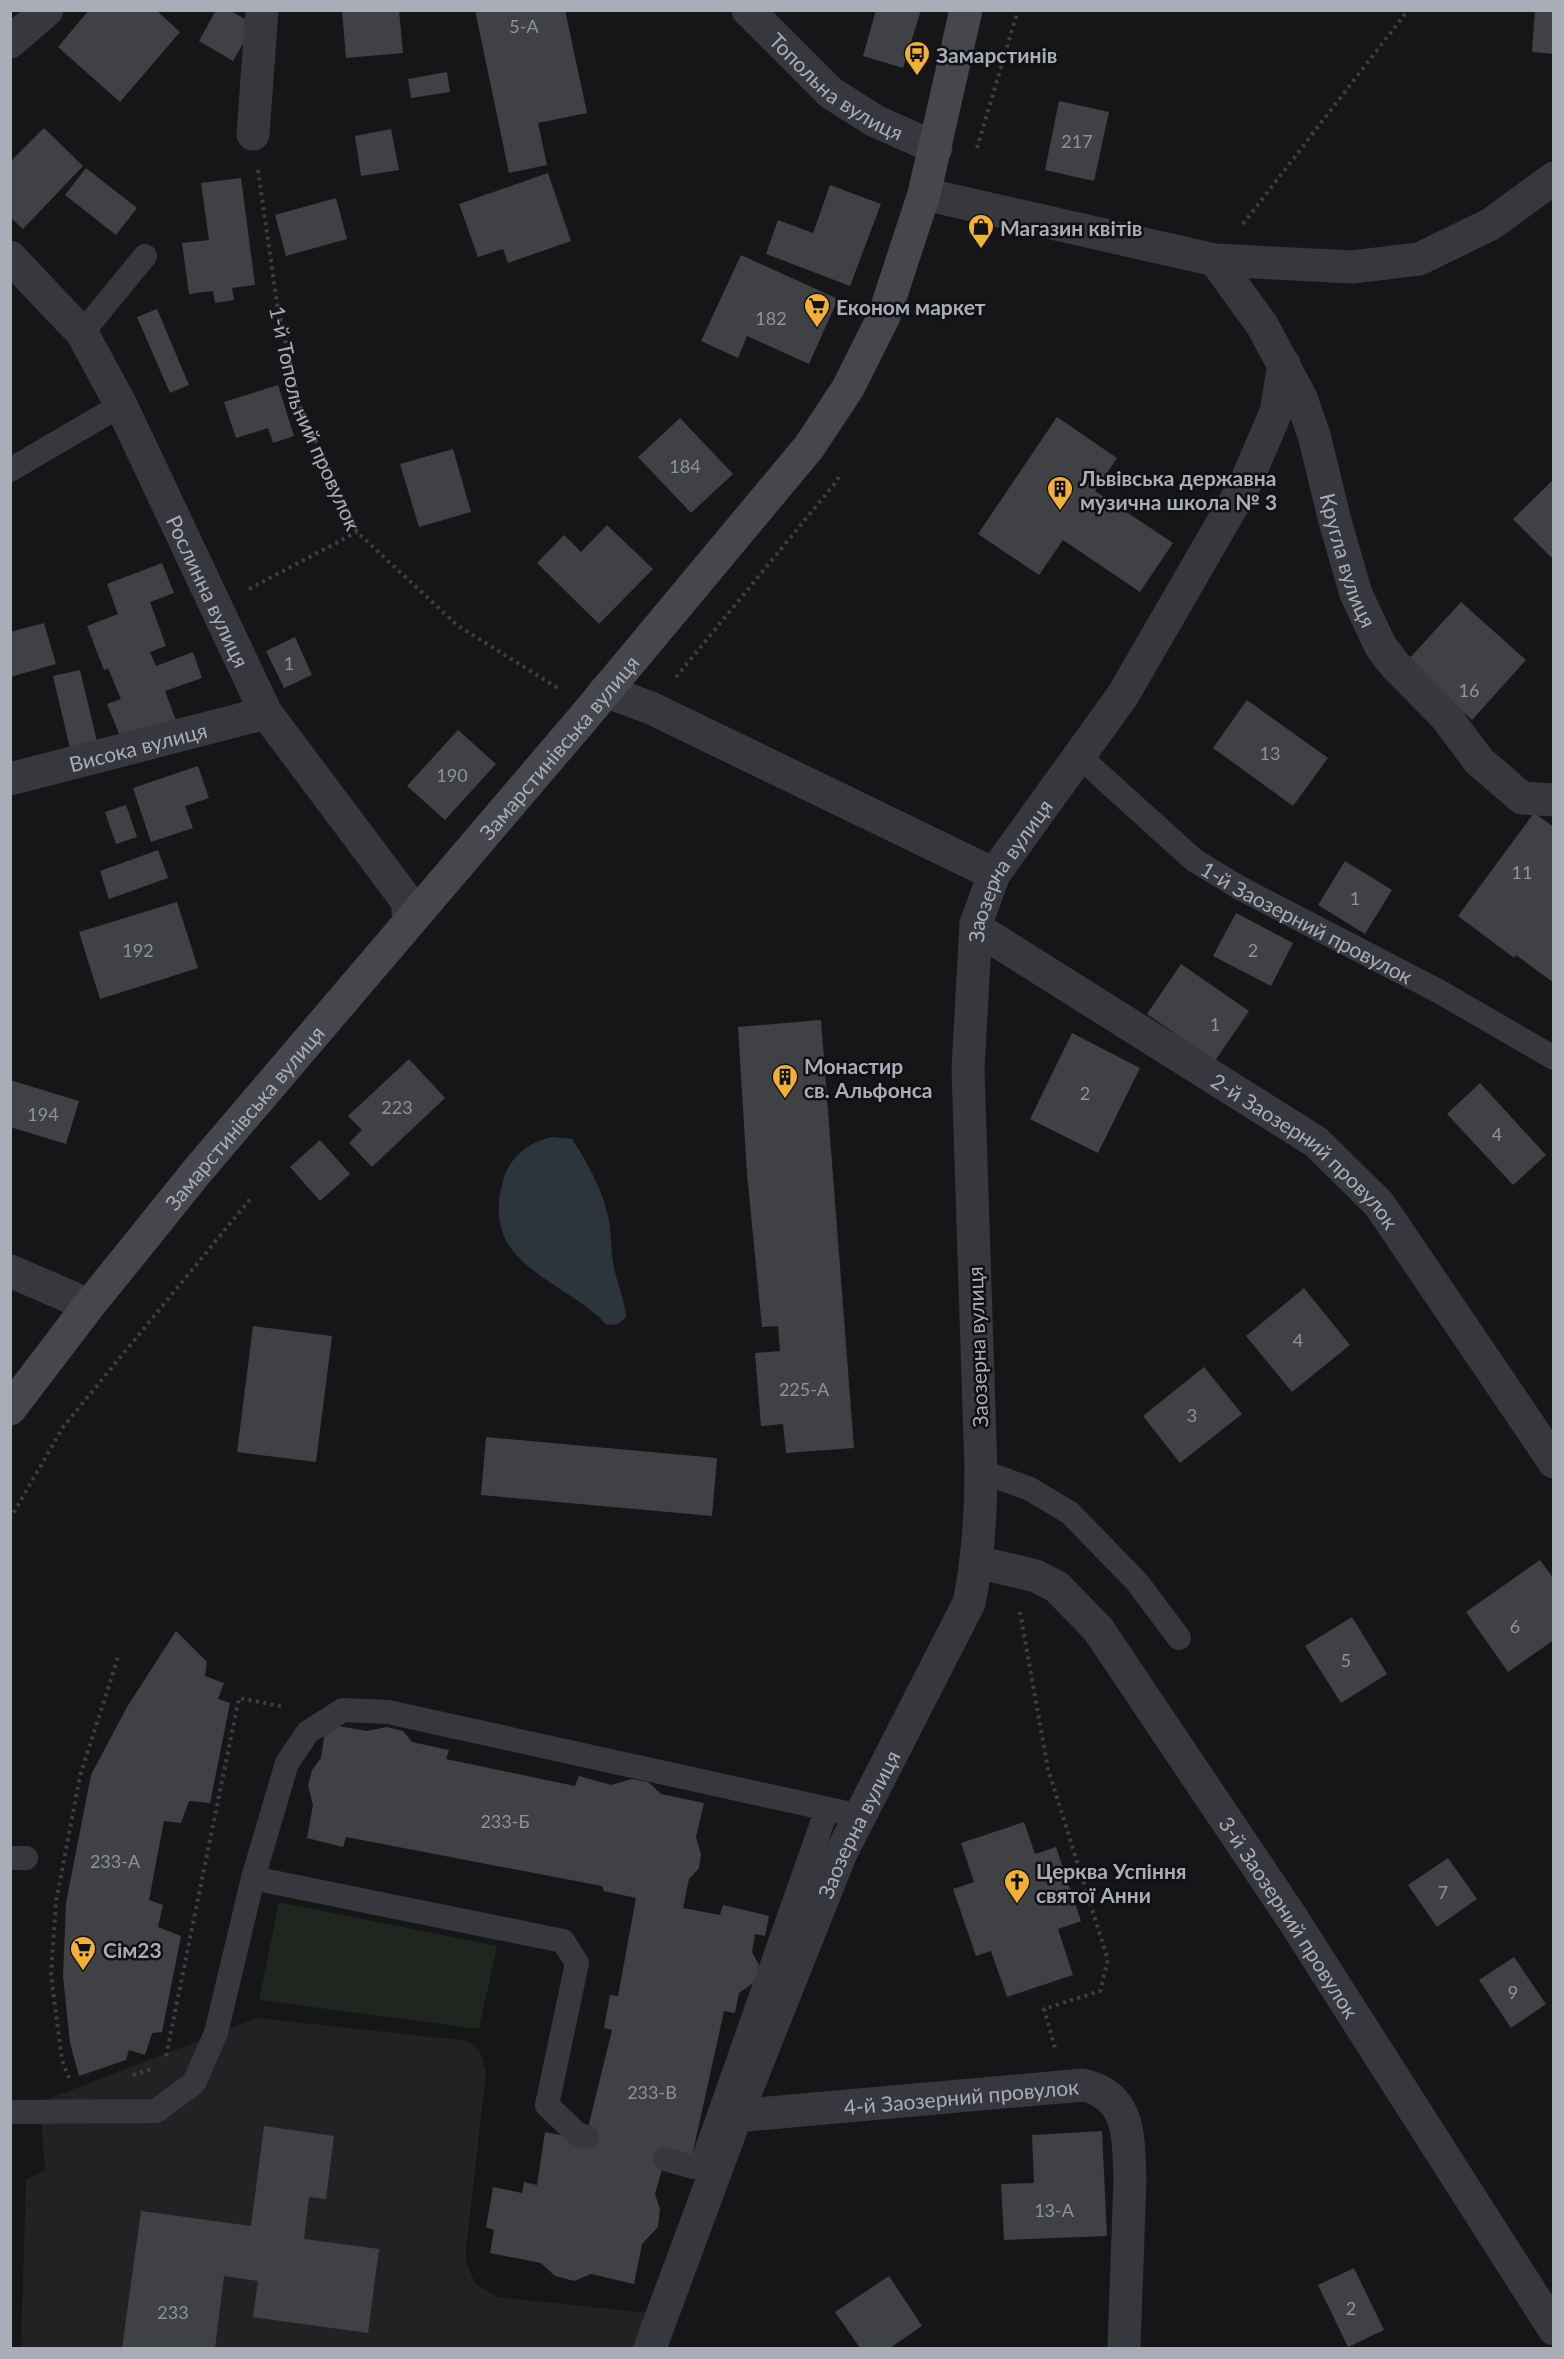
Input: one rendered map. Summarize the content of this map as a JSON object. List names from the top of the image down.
{
  "streets": {
    "main road": ["Замарстинівська вулиця"],
    "street": [
      "Топольна вулиця",
      "Кругла вулиця",
      "Рослинна вулиця",
      "Висока вулиця",
      "Заозерна вулиця",
      "2-й Заозерний провулок",
      "3-й Заозерний провулок",
      "4-й Заозерний провулок"
    ],
    "lane": ["1-й Заозерний провулок"],
    "path": ["1-й Топольний провулок"]
  },
  "crossings": [
    ["Топольна вулиця", "Замарстинівська вулиця"],
    ["1-й Топольний провулок", "Замарстинівська вулиця"],
    ["Кругла вулиця", "Заозерна вулиця"],
    ["Рослинна вулиця", "Висока вулиця"],
    ["Рослинна вулиця", "Замарстинівська вулиця"],
    ["Заозерна вулиця", "1-й Заозерний провулок"],
    ["Заозерна вулиця", "2-й Заозерний провулок"],
    ["Заозерна вулиця", "3-й Заозерний провулок"],
    ["Заозерна вулиця", "4-й Заозерний провулок"]
  ],
  "places": {
    "bus stop": ["Замарстинів"],
    "shop": ["Магазин квітів"],
    "supermarket": ["Економ маркет", "Сім23"],
    "building": ["Львівська державна музична школа № 3", "Монастир св. Альфонса"],
    "church": ["Церква Успіння святої Анни"]
  },
  "house_numbers": [
    "5-А",
    "217",
    "182",
    "184",
    "1",
    "16",
    "13",
    "190",
    "11",
    "1",
    "192",
    "2",
    "1",
    "2",
    "223",
    "194",
    "4",
    "4",
    "225-А",
    "3",
    "6",
    "5",
    "233-Б",
    "233-А",
    "7",
    "9",
    "233-В",
    "13-А",
    "2",
    "233"
  ]
}
